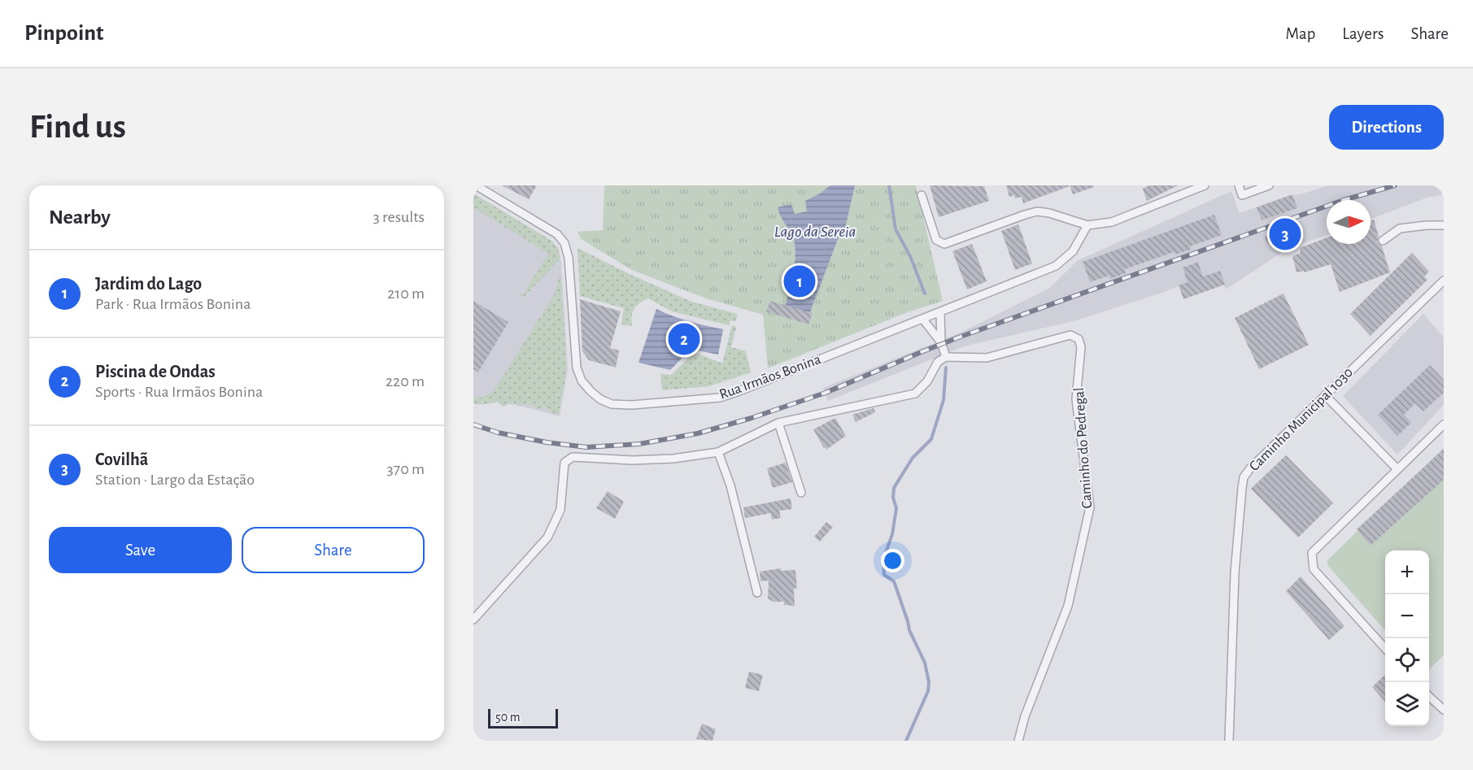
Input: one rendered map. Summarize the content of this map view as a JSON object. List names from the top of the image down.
{
  "streets": {
    "street": ["Rua Irmãos Bonina", "Caminho Municipal 1030", "Caminho do Pedregal"]
  },
  "water": ["Lago da Sereia"],
  "scale_bar": "50 m",
  "north": "right",
  "page": {
    "header": "Pinpoint",
    "nav": ["Map", "Layers", "Share"],
    "buttons": [
      "Directions",
      ["Save", "Share"]
    ],
    "title": "Find us",
    "heading": ["Nearby", "3 results"],
    "pins": ["3", "1", "2"],
    "list": [
      {
        "mark": "1",
        "name": "Jardim do Lago",
        "note": "Park · Rua Irmãos Bonina",
        "value": "210 m"
      },
      {
        "mark": "2",
        "name": "Piscina de Ondas",
        "note": "Sports · Rua Irmãos Bonina",
        "value": "220 m"
      },
      {
        "mark": "3",
        "name": "Covilhã",
        "note": "Station · Largo da Estação",
        "value": "370 m"
      }
    ],
    "map_buttons": ["+", "−"],
    "scale": "50 m"
  }
}
